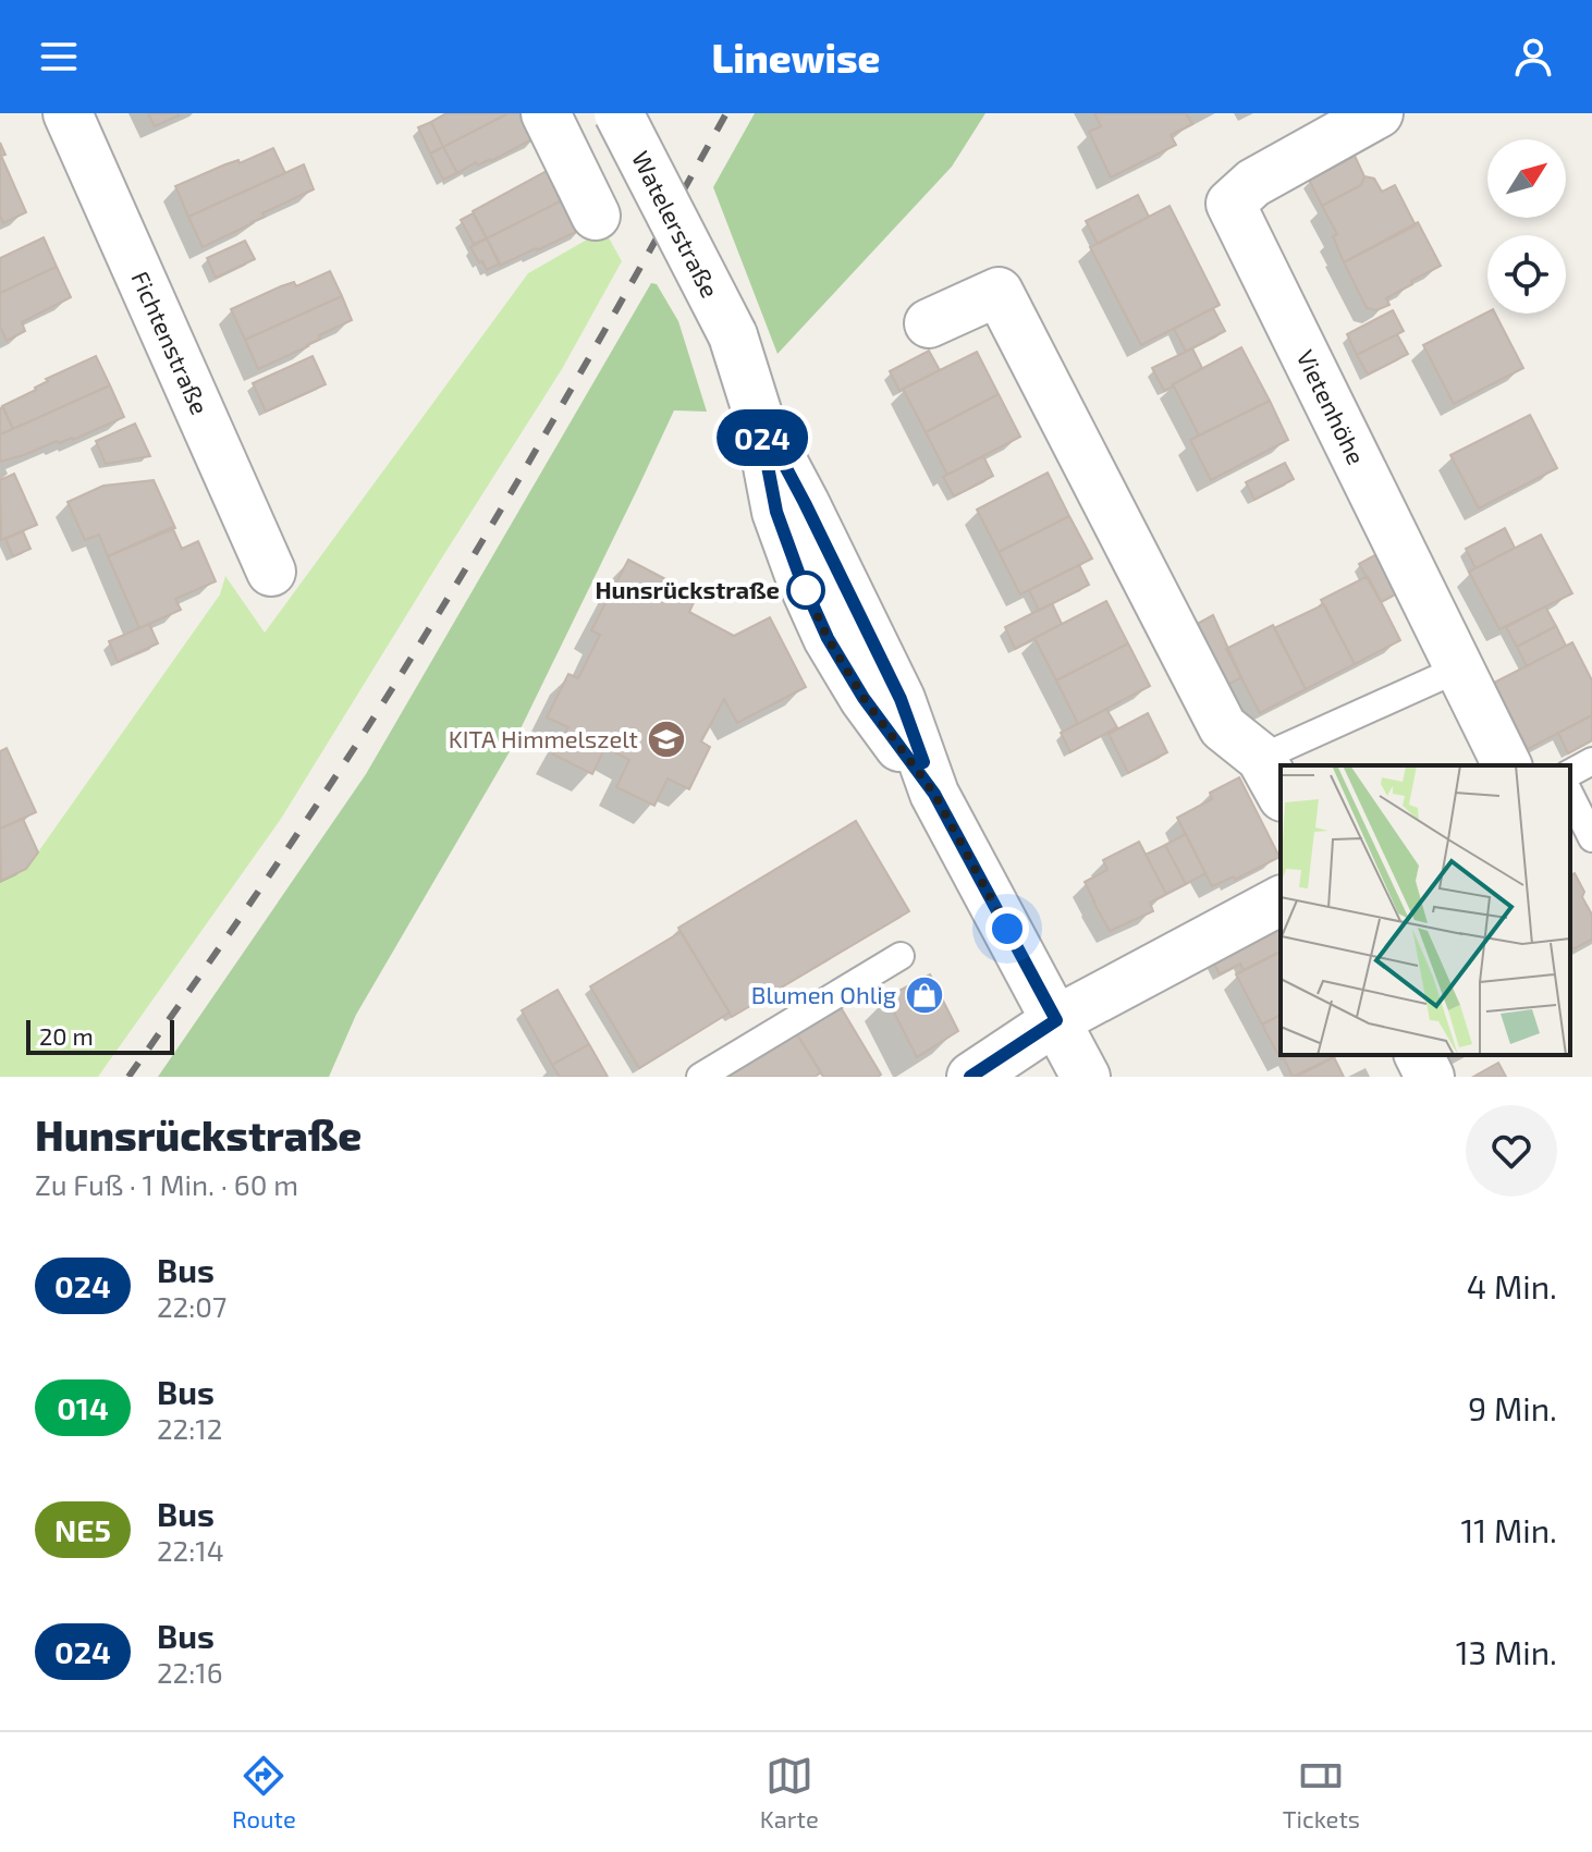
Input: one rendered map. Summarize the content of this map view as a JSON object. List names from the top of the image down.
{
  "streets": {
    "street": ["Watelerstraße", "Fichtenstraße", "Vietenhöhe"]
  },
  "places": {
    "other": ["Hunsrückstraße"],
    "school or university": ["KITA Himmelszelt"],
    "shop": ["Blumen Ohlig"]
  },
  "lines": ["bus line 024"],
  "scale_bar": "20 m",
  "north": "top right",
  "page": {
    "header": "Linewise",
    "on_map": "024",
    "scale": "20 m",
    "heading": ["Hunsrückstraße", "Zu Fuß · 1 Min. · 60 m"],
    "list": [
      {
        "mark": "024",
        "name": "Bus",
        "note": "22:07",
        "value": "4 Min."
      },
      {
        "mark": "014",
        "name": "Bus",
        "note": "22:12",
        "value": "9 Min."
      },
      {
        "mark": "NE5",
        "name": "Bus",
        "note": "22:14",
        "value": "11 Min."
      },
      {
        "mark": "024",
        "name": "Bus",
        "note": "22:16",
        "value": "13 Min."
      }
    ],
    "tabs": ["Route", "Karte", "Tickets"]
  }
}
